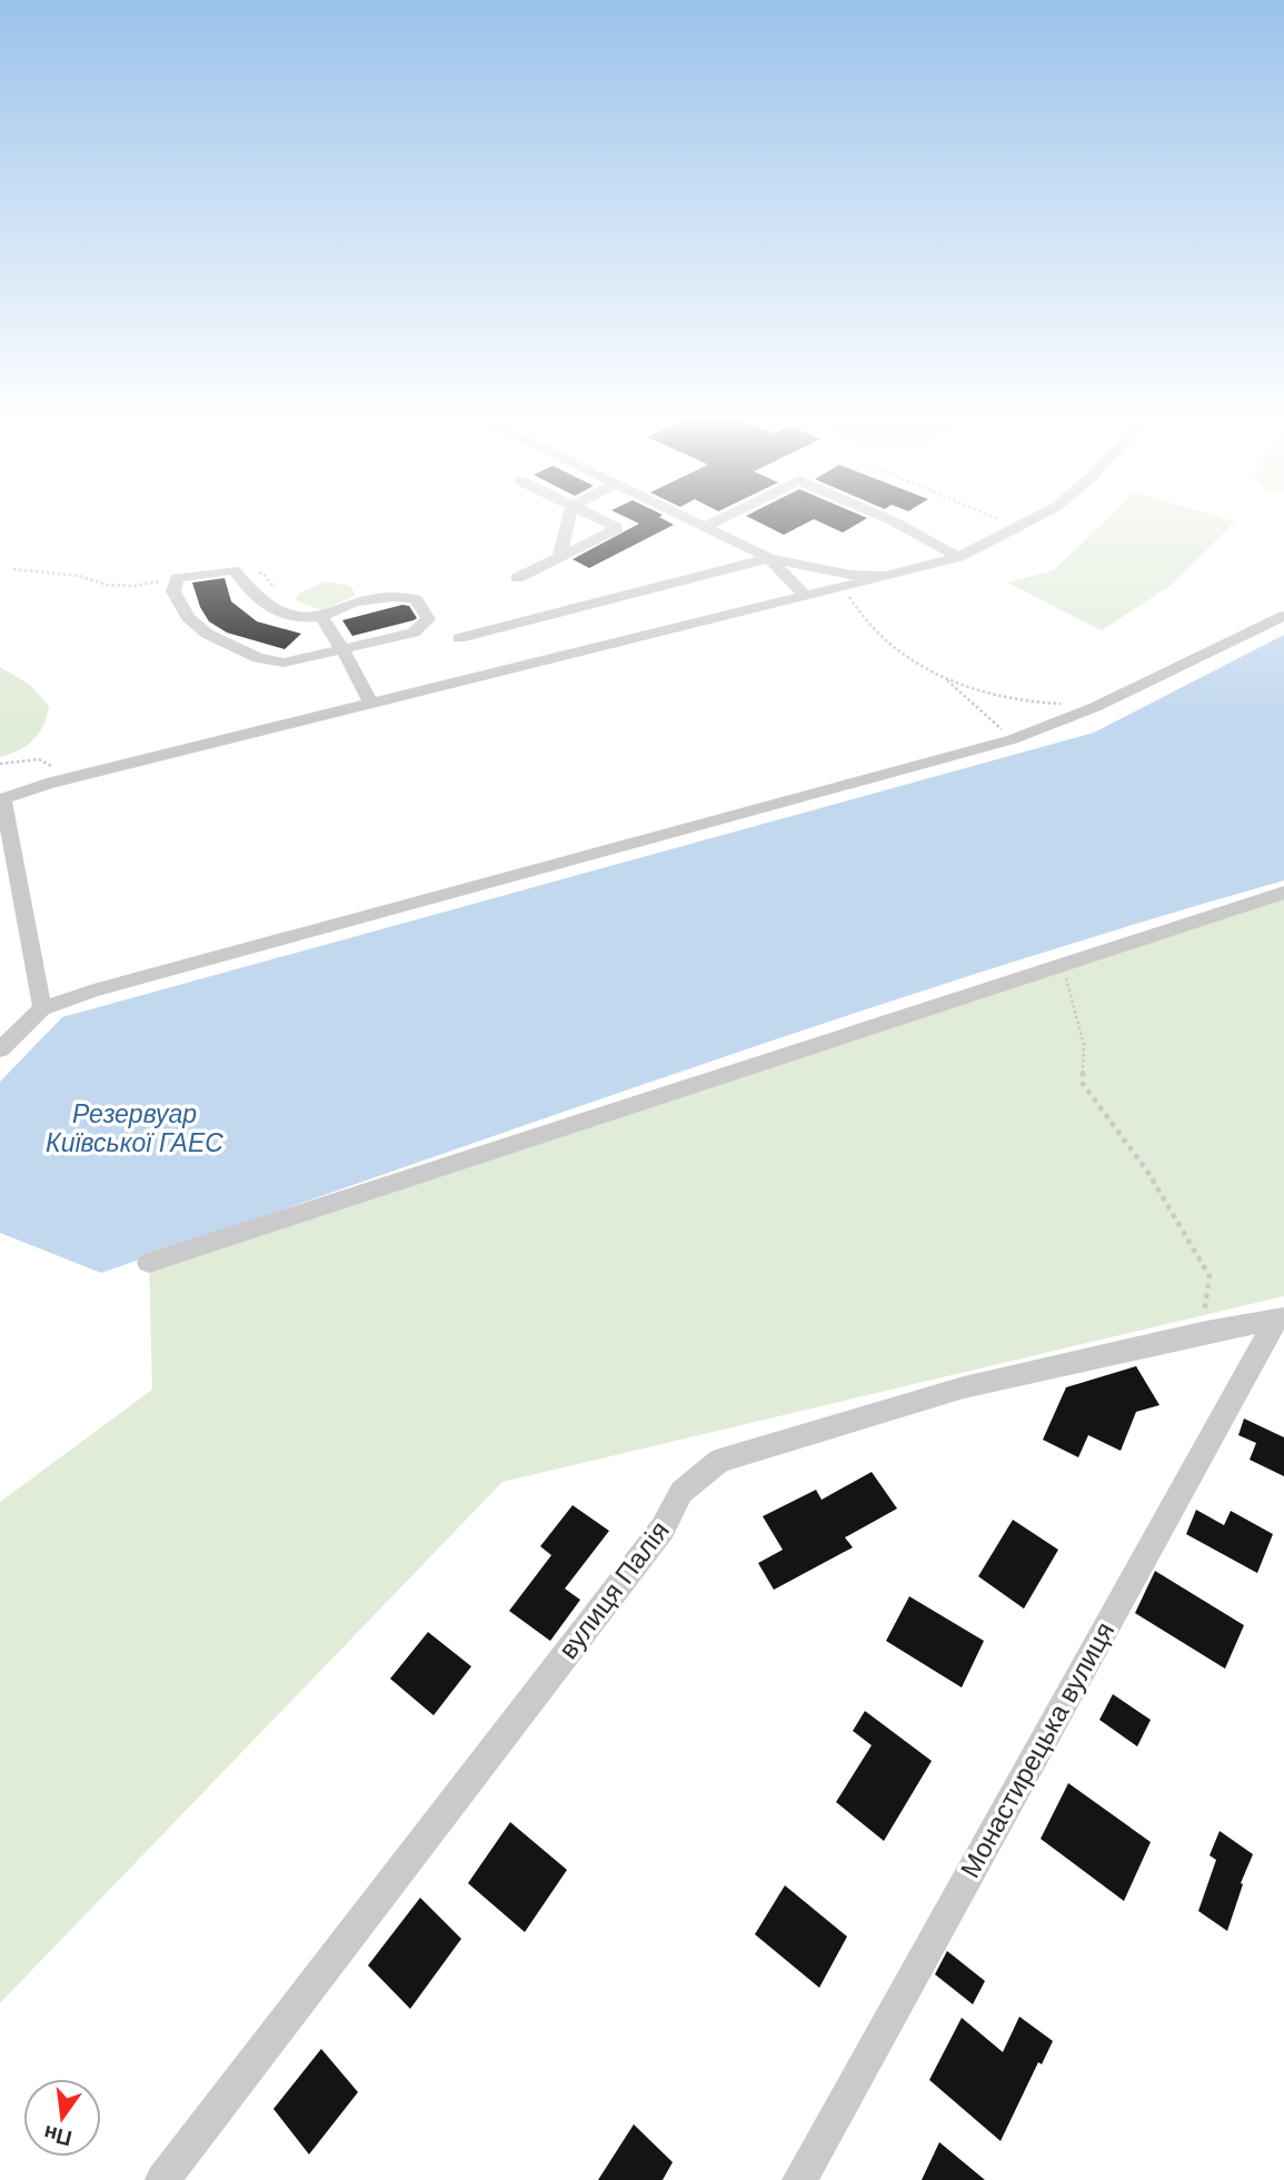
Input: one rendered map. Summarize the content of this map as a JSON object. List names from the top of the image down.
{
  "streets": {
    "street": ["вулиця Палія", "Монастирецька вулиця"]
  },
  "crossings": [
    ["вулиця Палія", "Монастирецька вулиця"]
  ],
  "water": ["Резервуар Київської ГАЕС"],
  "north": "bottom"
}
